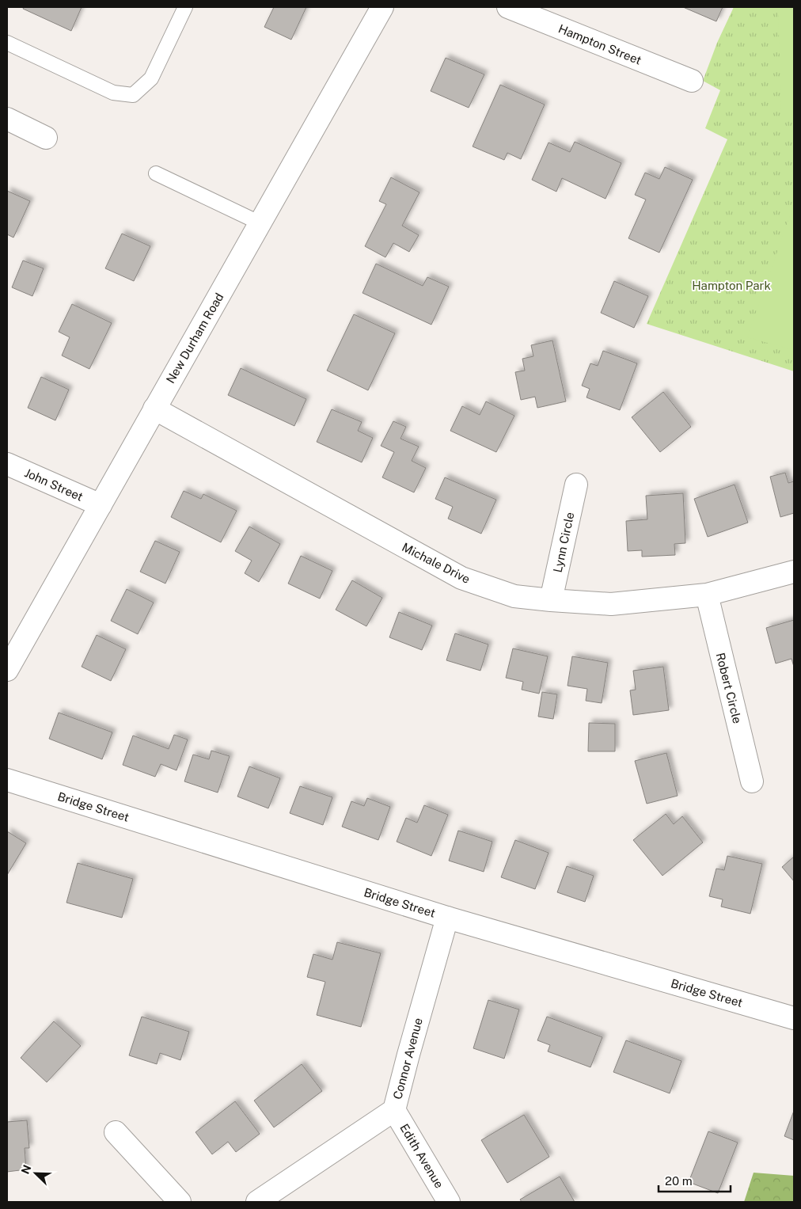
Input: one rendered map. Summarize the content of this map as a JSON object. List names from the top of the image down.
{
  "streets": {
    "street": [
      "Hampton Street",
      "New Durham Road",
      "John Street",
      "Lynn Circle",
      "Michale Drive",
      "Robert Circle",
      "Bridge Street",
      "Connor Avenue",
      "Edith Avenue"
    ]
  },
  "crossings": [
    ["New Durham Road", "John Street"],
    ["New Durham Road", "Michale Drive"],
    ["Lynn Circle", "Michale Drive"],
    ["Michale Drive", "Robert Circle"],
    ["Bridge Street", "Connor Avenue"],
    ["Connor Avenue", "Edith Avenue"]
  ],
  "parks": ["Hampton Park"],
  "scale_bar": "20 m",
  "north": "top left"
}
